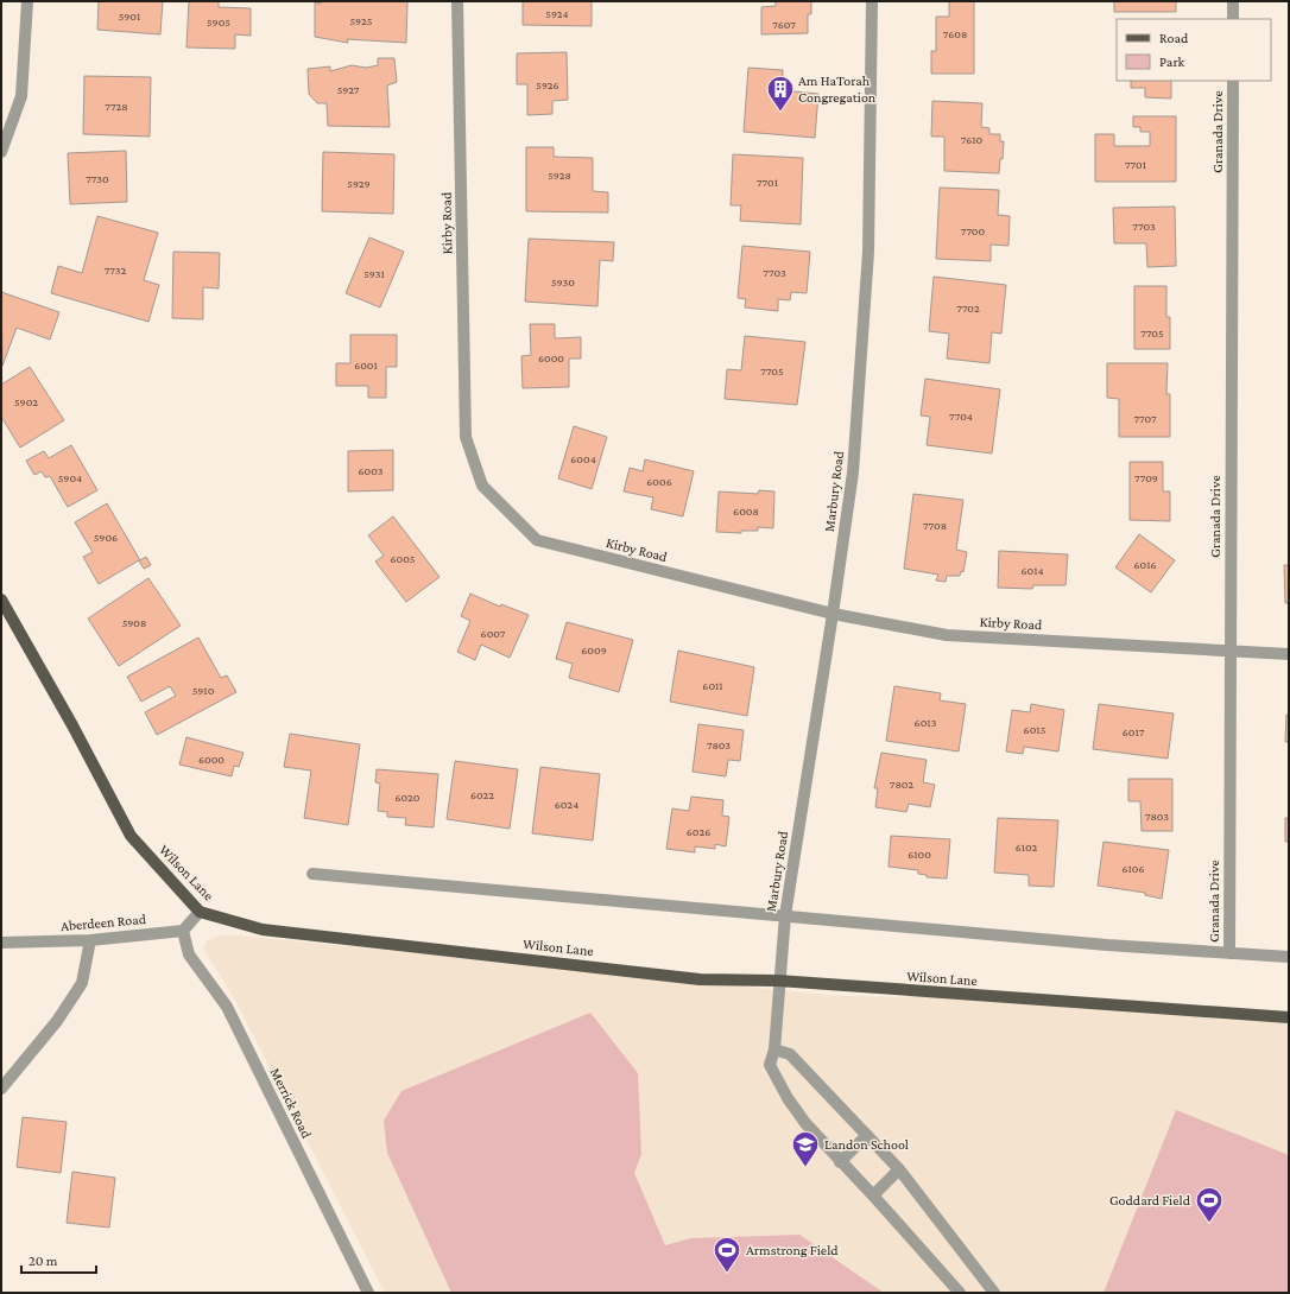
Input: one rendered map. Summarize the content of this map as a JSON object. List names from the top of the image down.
{
  "streets": {
    "main road": ["Wilson Lane"],
    "street": [
      "Granada Drive",
      "Kirby Road",
      "Marbury Road",
      "Aberdeen Road",
      "Merrick Road"
    ]
  },
  "crossings": [
    ["Granada Drive", "Kirby Road"],
    ["Kirby Road", "Marbury Road"],
    ["Marbury Road", "Wilson Lane"],
    ["Aberdeen Road", "Merrick Road"]
  ],
  "places": {
    "building": ["Am HaTorah Congregation"],
    "school or university": ["Landon School"],
    "sports": ["Goddard Field", "Armstrong Field"]
  },
  "house_numbers": [
    "5924",
    "5901",
    "5925",
    "5905",
    "7607",
    "7608",
    "5926",
    "5927",
    "7728",
    "7610",
    "7701",
    "5928",
    "7730",
    "7701",
    "5929",
    "7703",
    "7700",
    "7732",
    "7703",
    "5931",
    "5930",
    "7702",
    "7705",
    "6000",
    "6001",
    "7705",
    "5902",
    "7704",
    "7707",
    "6004",
    "6003",
    "5904",
    "7709",
    "6006",
    "6008",
    "7708",
    "5906",
    "6005",
    "6016",
    "6014",
    "5908",
    "6007",
    "6009",
    "6011",
    "5910",
    "6013",
    "6015",
    "6017",
    "7803",
    "6000",
    "7802",
    "6022",
    "6020",
    "6024",
    "7803",
    "6026",
    "6102",
    "6100",
    "6106"
  ],
  "legend": ["Road", "Park"],
  "scale_bar": "20 m"
}
